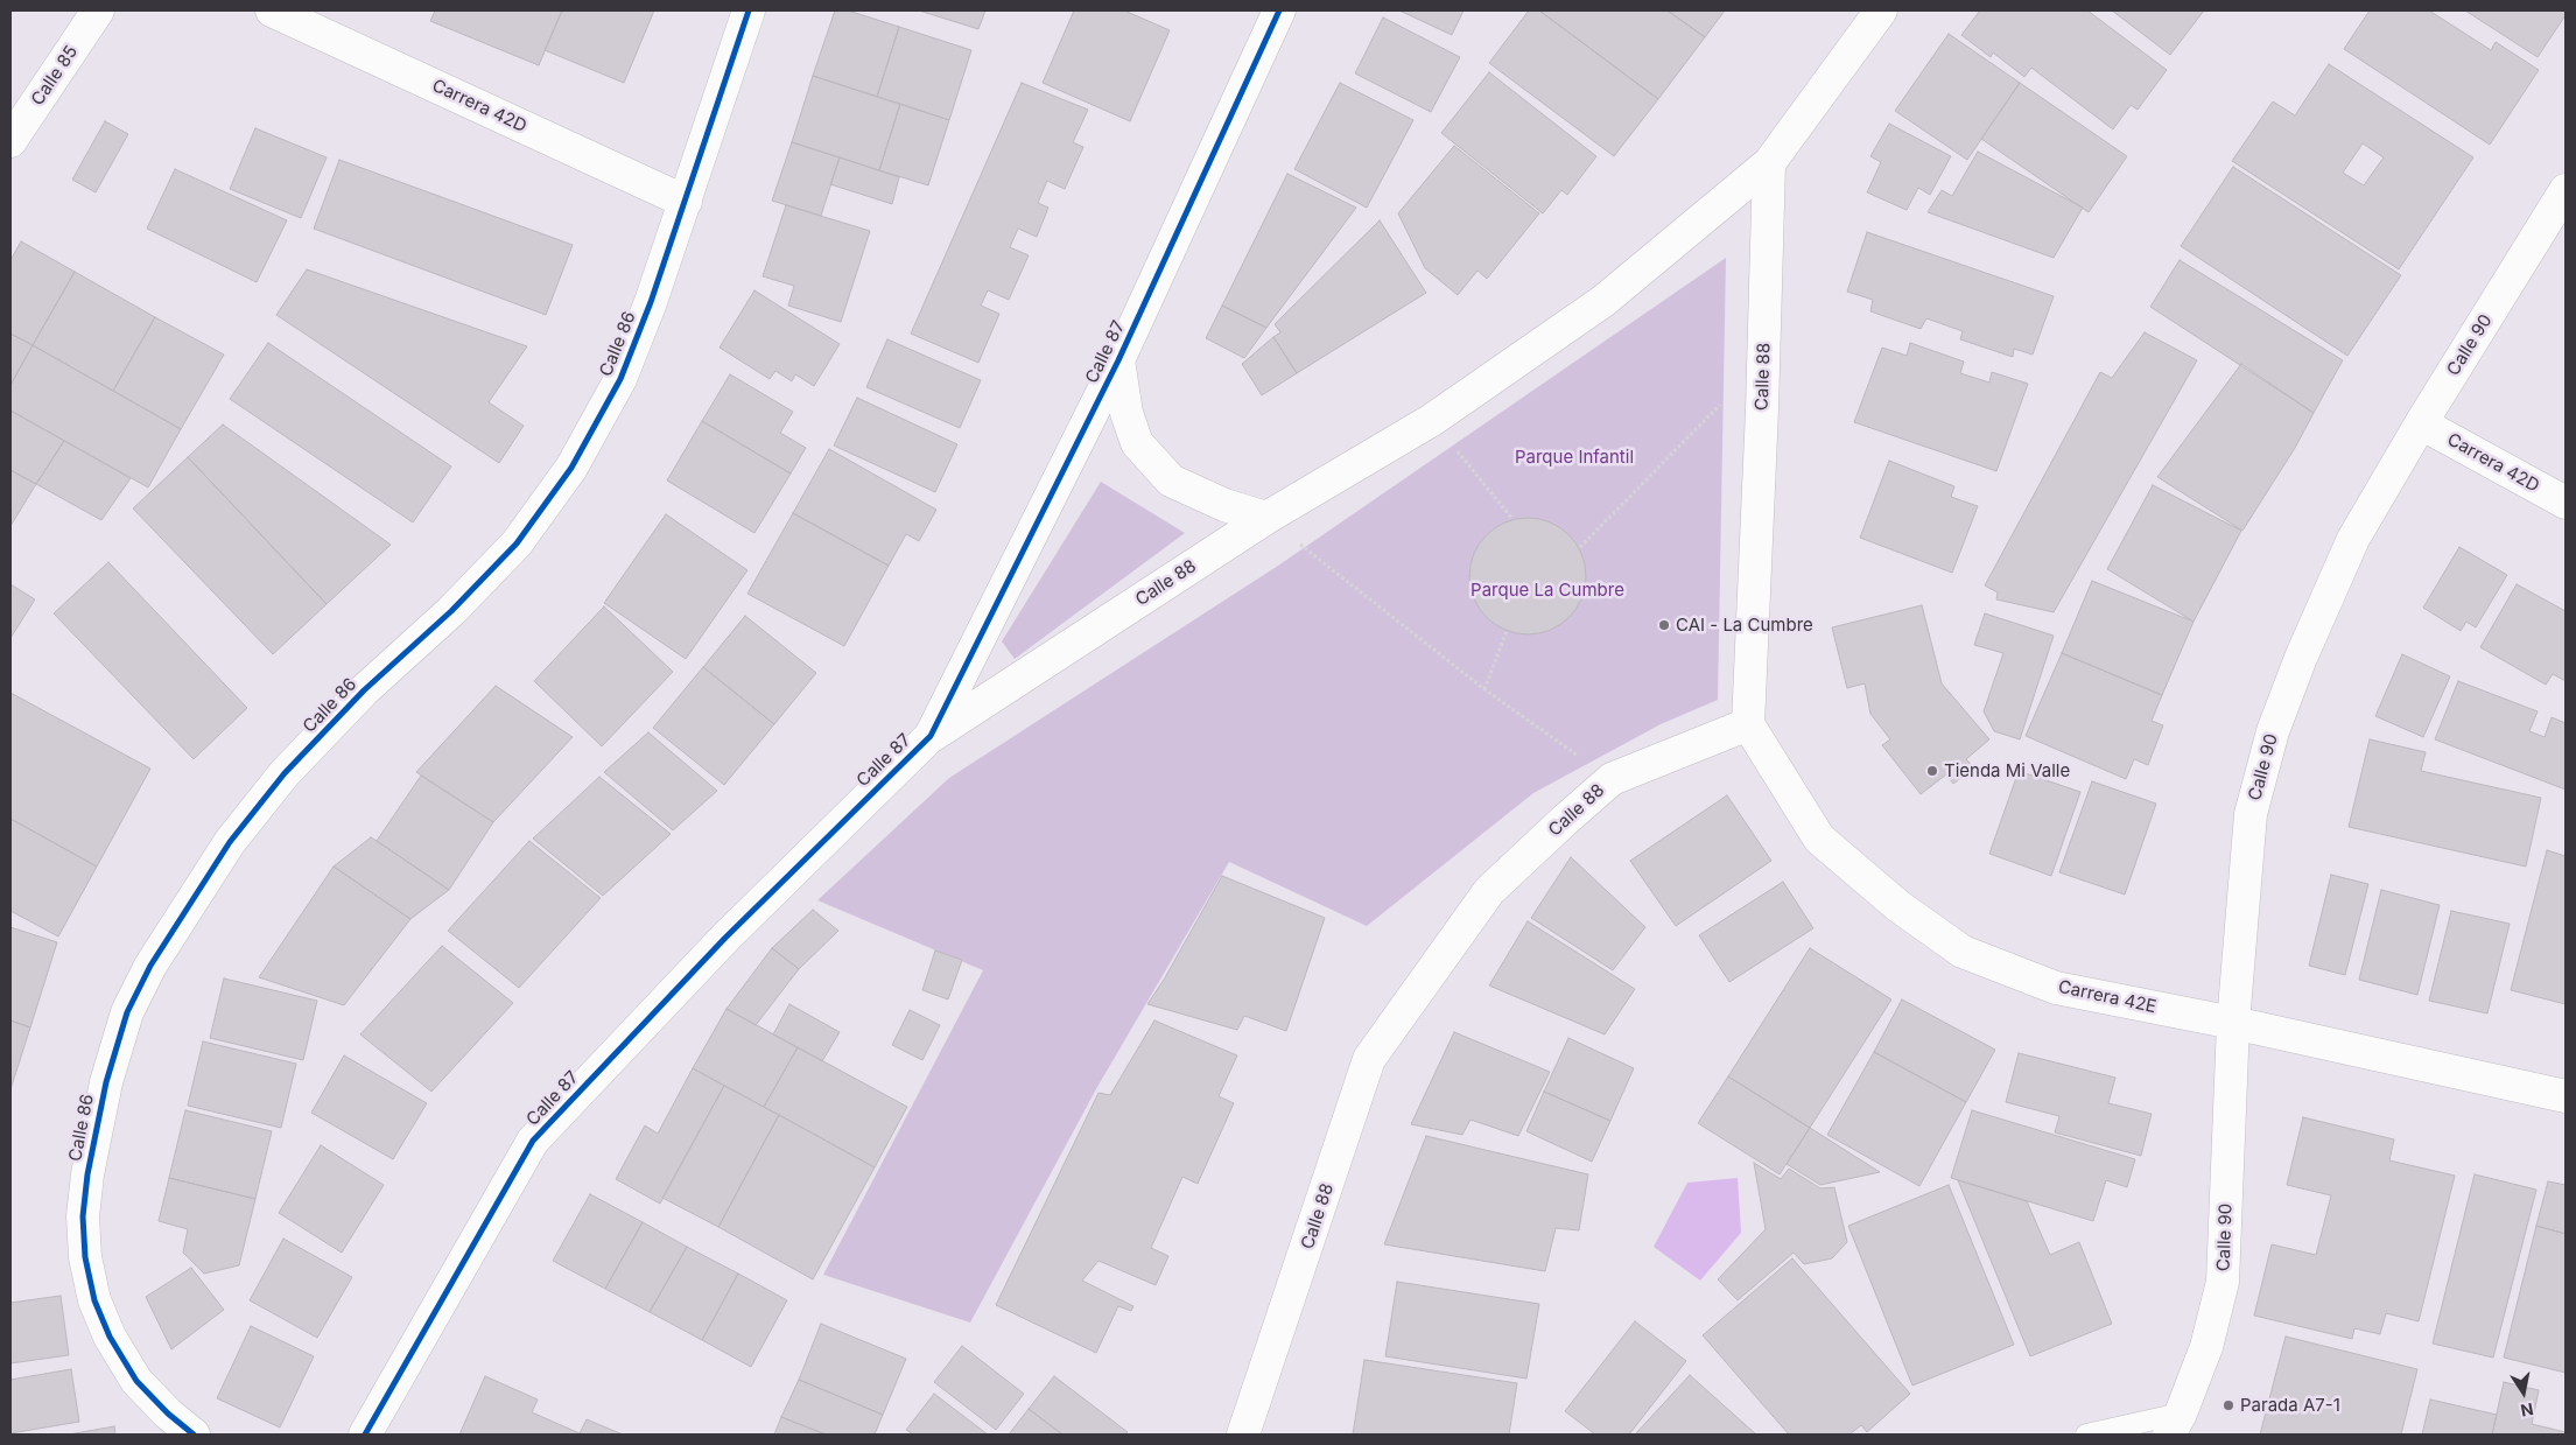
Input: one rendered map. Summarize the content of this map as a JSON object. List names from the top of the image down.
{
  "streets": {
    "street": [
      "Calle 85",
      "Carrera 42D",
      "Calle 86",
      "Calle 90",
      "Calle 87",
      "Calle 88",
      "Carrera 42E"
    ]
  },
  "crossings": [
    ["Carrera 42D", "Calle 86"],
    ["Carrera 42D", "Calle 90"],
    ["Calle 90", "Carrera 42E"],
    ["Calle 87", "Calle 88"],
    ["Calle 88", "Carrera 42E"]
  ],
  "parks": ["Parque Infantil", "Parque La Cumbre"],
  "places": ["CAI - La Cumbre", "Tienda Mi Valle", "Parada A7-1"],
  "north": "bottom"
}
